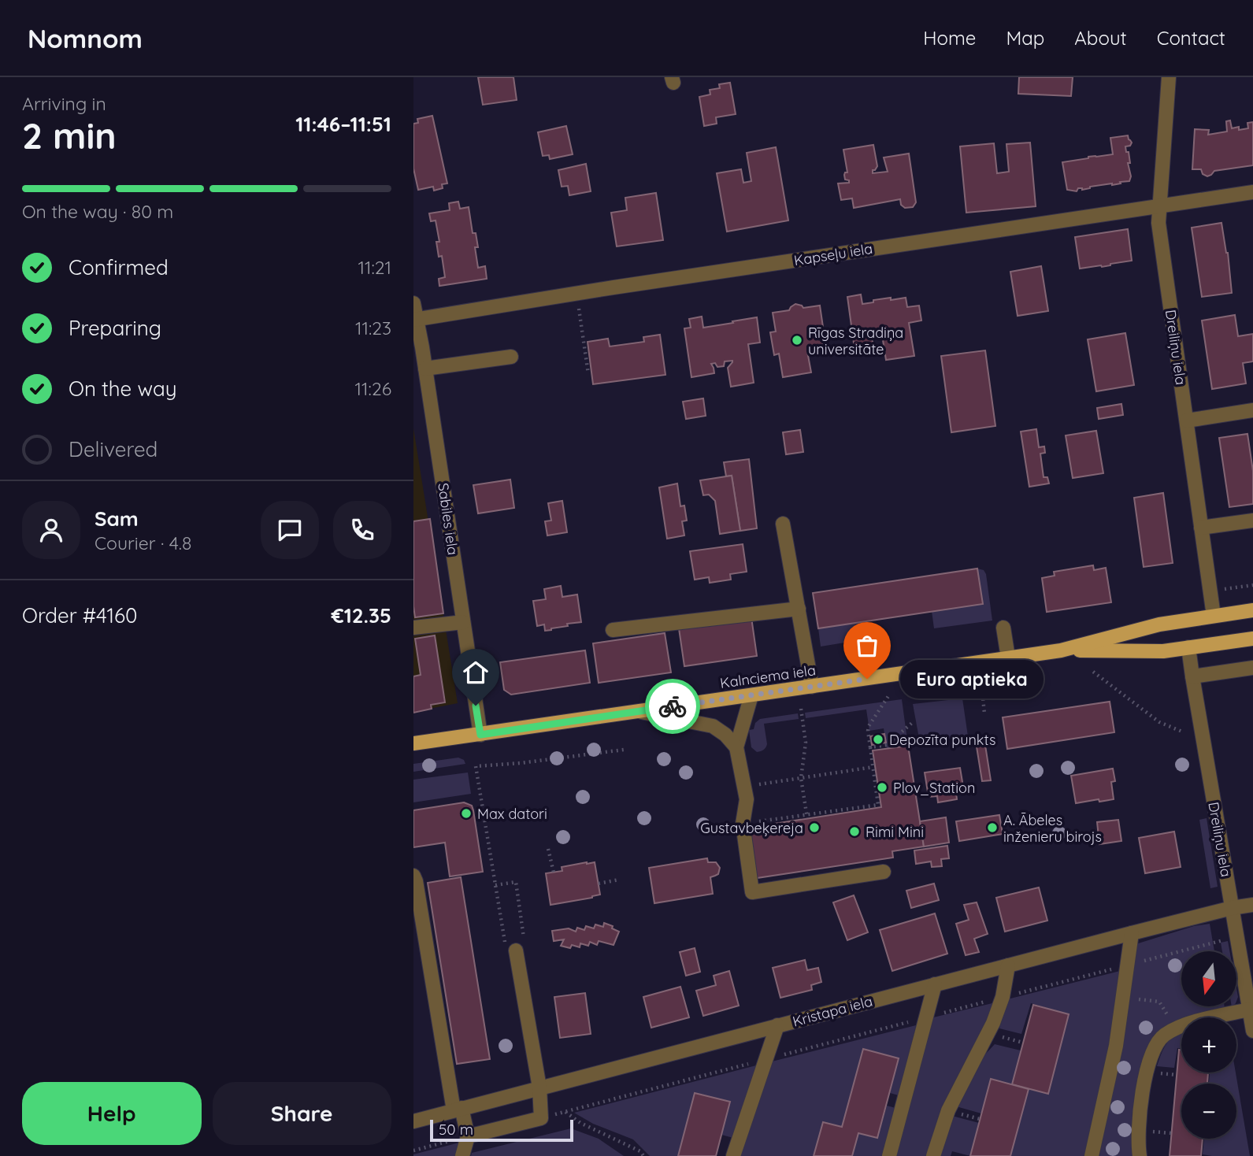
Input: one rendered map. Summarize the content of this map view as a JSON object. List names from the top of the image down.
{
  "streets": {
    "main road": ["Kalnciema iela"],
    "street": [
      "Kapseļu iela",
      "Dreiliņu iela",
      "Sabiles iela",
      "Kristapa iela"
    ]
  },
  "crossings": [
    ["Kapseļu iela", "Dreiliņu iela"],
    ["Kapseļu iela", "Sabiles iela"],
    ["Dreiliņu iela", "Kalnciema iela"],
    ["Dreiliņu iela", "Kristapa iela"],
    ["Sabiles iela", "Kalnciema iela"]
  ],
  "places": [
    "Rīgas Stradiņa universitāte",
    "Euro aptieka",
    "Depozīta punkts",
    "Plov_Station",
    "Max datori",
    "Gustavbeķereja",
    "A. Ābeles inženieru birojs",
    "Rimi Mini"
  ],
  "scale_bar": "50 m",
  "north": "bottom",
  "page": {
    "header": "Nomnom",
    "nav": [
      "Home",
      "Map",
      "About",
      "Contact"
    ],
    "heading": ["2 min", "Arriving in", "11:46–11:51"],
    "panel": [
      "Sam",
      "Courier · 4.8",
      "Order #4160",
      "€12.35"
    ],
    "bar": "On the way · 80 m",
    "list": [
      ["Confirmed", "11:21"],
      ["Preparing", "11:23"],
      ["On the way", "11:26"],
      "Delivered"
    ],
    "bubble": "Euro aptieka",
    "map_buttons": ["+", "−"],
    "buttons": ["Help", "Share"],
    "scale": "50 m"
  }
}
